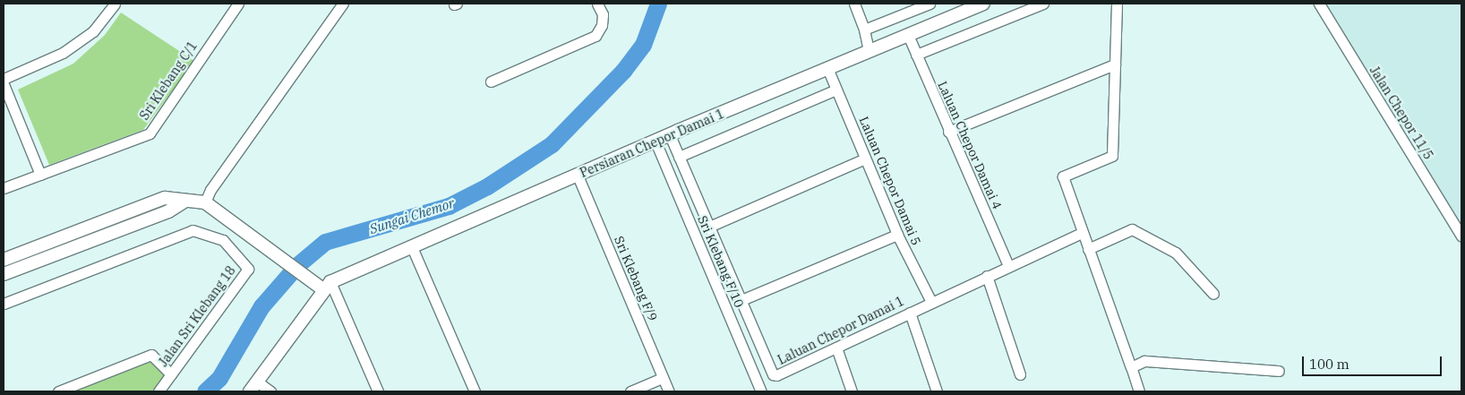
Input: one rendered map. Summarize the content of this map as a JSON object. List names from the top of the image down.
{
  "streets": {
    "street": [
      "Sri Klebang C/1",
      "Jalan Chepor 11/5",
      "Persiaran Chepor Damai 1",
      "Laluan Chepor Damai 4",
      "Laluan Chepor Damai 5",
      "Sri Klebang F/10",
      "Sri Klebang F/9",
      "Jalan Sri Klebang 18",
      "Laluan Chepor Damai 1"
    ]
  },
  "crossings": [
    ["Persiaran Chepor Damai 1", "Laluan Chepor Damai 4"],
    ["Persiaran Chepor Damai 1", "Laluan Chepor Damai 5"],
    ["Persiaran Chepor Damai 1", "Sri Klebang F/10"],
    ["Persiaran Chepor Damai 1", "Sri Klebang F/9"],
    ["Persiaran Chepor Damai 1", "Laluan Chepor Damai 1"],
    ["Laluan Chepor Damai 4", "Laluan Chepor Damai 1"],
    ["Laluan Chepor Damai 5", "Laluan Chepor Damai 1"]
  ],
  "water": ["Sungai Chemor"],
  "scale_bar": "100 m"
}
